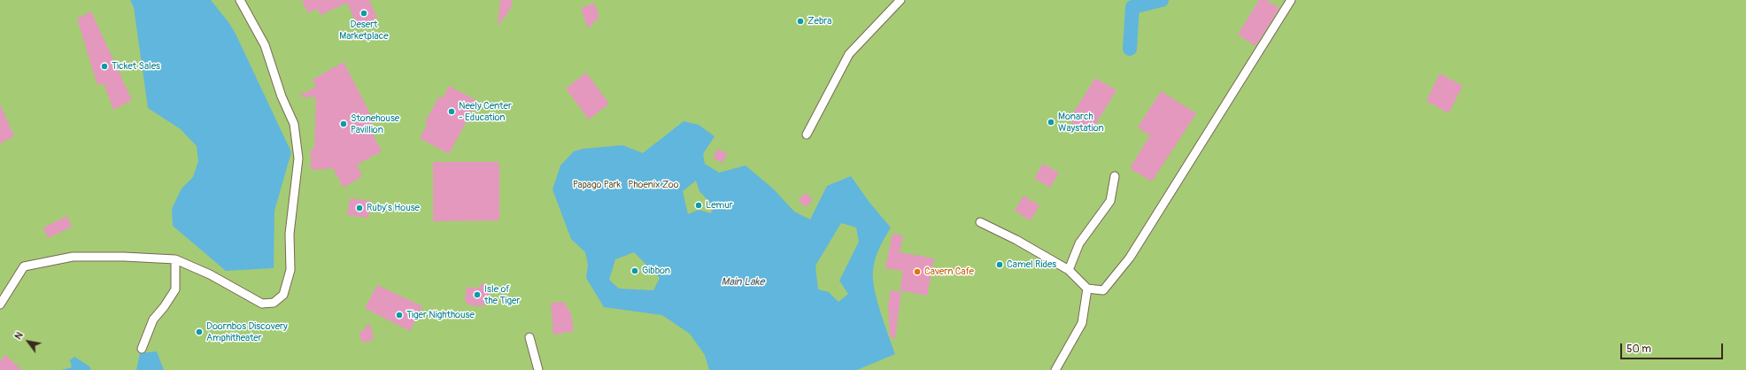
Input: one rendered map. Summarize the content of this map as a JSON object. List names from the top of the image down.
{
  "water": ["Main Lake"],
  "parks": ["Papago Park", "Phoenix Zoo"],
  "places": [
    "Desert Marketplace",
    "Zebra",
    "Ticket Sales",
    "Neely Center - Education",
    "Monarch Waystation",
    "Stonehouse Pavillion",
    "Lemur",
    "Ruby's House",
    "Camel Rides",
    "Gibbon",
    "Cavern Cafe",
    "Isle of the Tiger",
    "Tiger Nighthouse",
    "Doornbos Discovery Amphitheater"
  ],
  "scale_bar": "50 m",
  "north": "top left"
}
